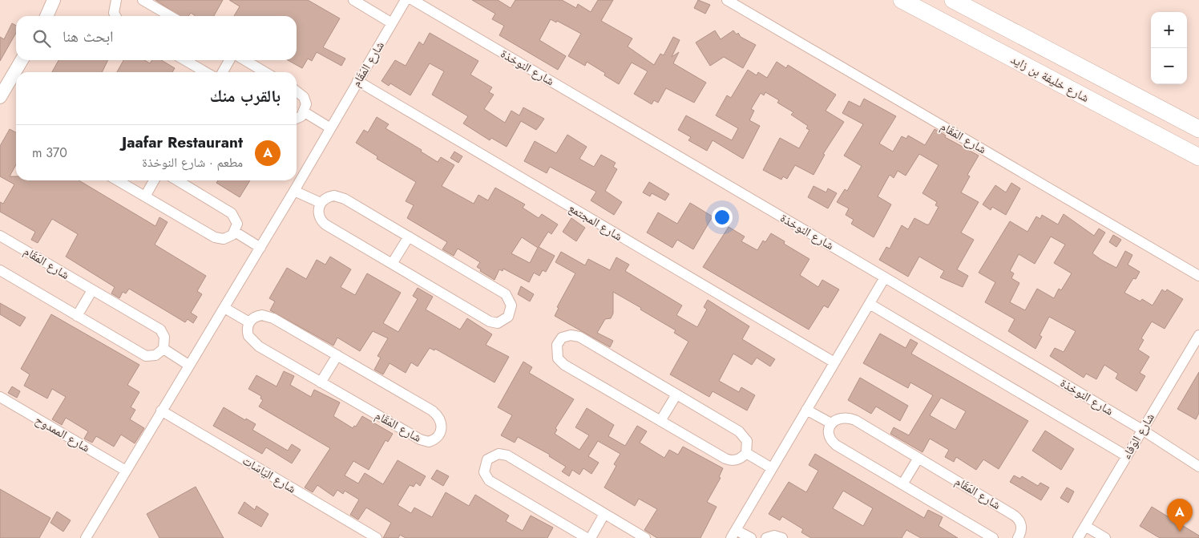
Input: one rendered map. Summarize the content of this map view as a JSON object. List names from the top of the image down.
{
  "streets": {
    "highway": ["شارع خليفة بن زايد"],
    "street": [
      "شارع المَقَام",
      "شارع النوخذة",
      "شارع المجتمع",
      "شارع الممدوح",
      "شارع الوَفاء",
      "شارع اليَاسَات"
    ]
  },
  "crossings": [
    ["شارع المَقَام", "شارع المجتمع"],
    ["شارع المَقَام", "شارع الممدوح"],
    ["شارع المَقَام", "شارع اليَاسَات"],
    ["شارع النوخذة", "شارع الوَفاء"]
  ],
  "page": {
    "map_buttons": ["+", "−"],
    "search": "ابحث هنا",
    "heading": "بالقرب منك",
    "list": [
      {
        "mark": "A",
        "name": "Jaafar Restaurant",
        "note": "مطعم · شارع النوخذة",
        "value": "370 m"
      }
    ],
    "pins": "A"
  }
}
